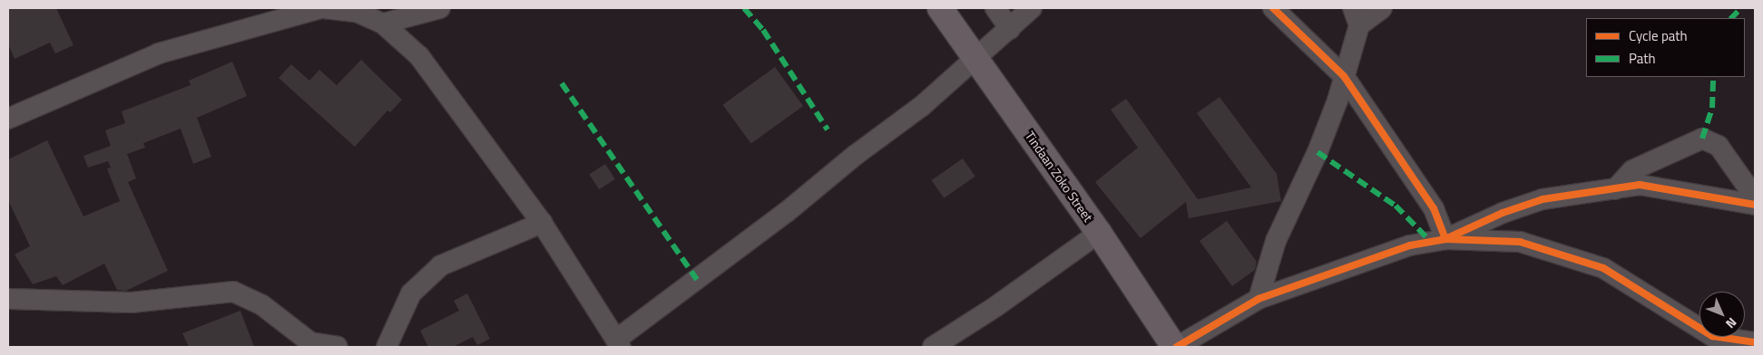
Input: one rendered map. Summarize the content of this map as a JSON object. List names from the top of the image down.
{
  "streets": {
    "main road": ["Tindaan Zoko Street"]
  },
  "legend": ["Cycle path", "Path"],
  "north": "bottom right"
}
